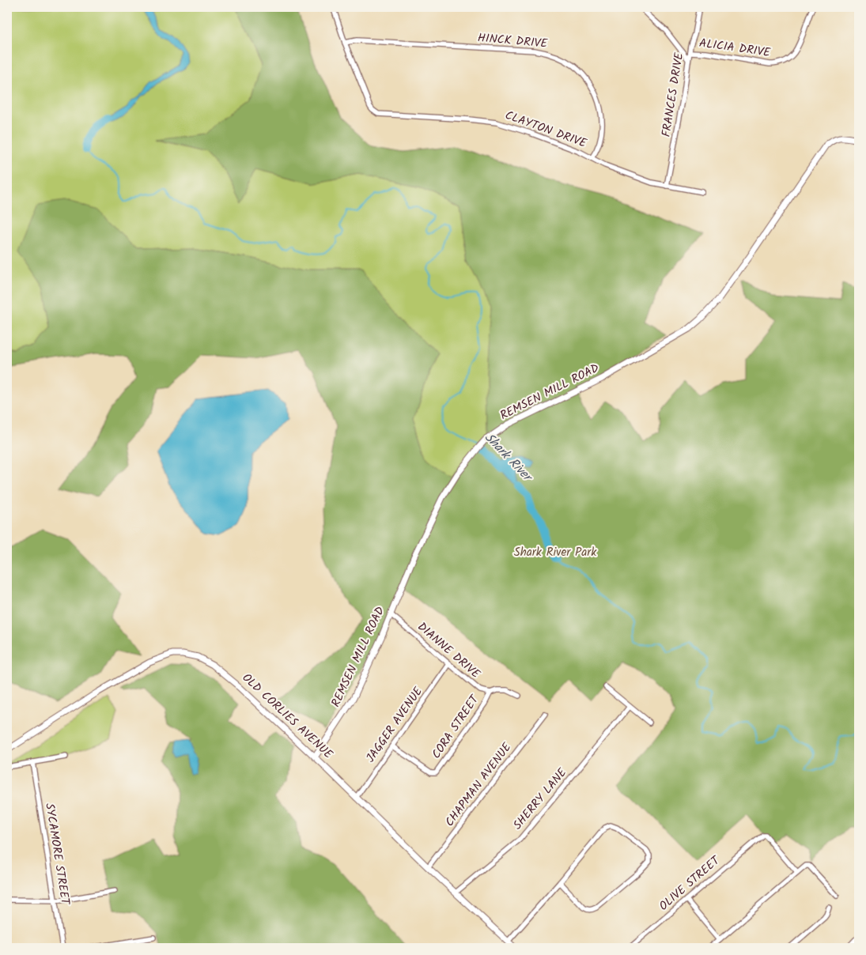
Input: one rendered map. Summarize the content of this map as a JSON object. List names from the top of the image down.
{
  "streets": {
    "street": [
      "HINCK DRIVE",
      "ALICIA DRIVE",
      "FRANCES DRIVE",
      "CLAYTON DRIVE",
      "REMSEN MILL ROAD",
      "DIANNE DRIVE",
      "OLD CORLIES AVENUE",
      "JAGGER AVENUE",
      "CORA STREET",
      "CHAPMAN AVENUE",
      "SHERRY LANE",
      "SYCAMORE STREET",
      "OLIVE STREET"
    ]
  },
  "crossings": [
    ["HINCK DRIVE", "CLAYTON DRIVE"],
    ["ALICIA DRIVE", "FRANCES DRIVE"],
    ["FRANCES DRIVE", "CLAYTON DRIVE"],
    ["REMSEN MILL ROAD", "DIANNE DRIVE"],
    ["REMSEN MILL ROAD", "OLD CORLIES AVENUE"],
    ["DIANNE DRIVE", "JAGGER AVENUE"],
    ["DIANNE DRIVE", "CORA STREET"],
    ["OLD CORLIES AVENUE", "JAGGER AVENUE"],
    ["OLD CORLIES AVENUE", "CHAPMAN AVENUE"],
    ["OLD CORLIES AVENUE", "SHERRY LANE"],
    ["JAGGER AVENUE", "CORA STREET"]
  ],
  "water": ["Shark River"],
  "parks": ["Shark River Park"]
}
